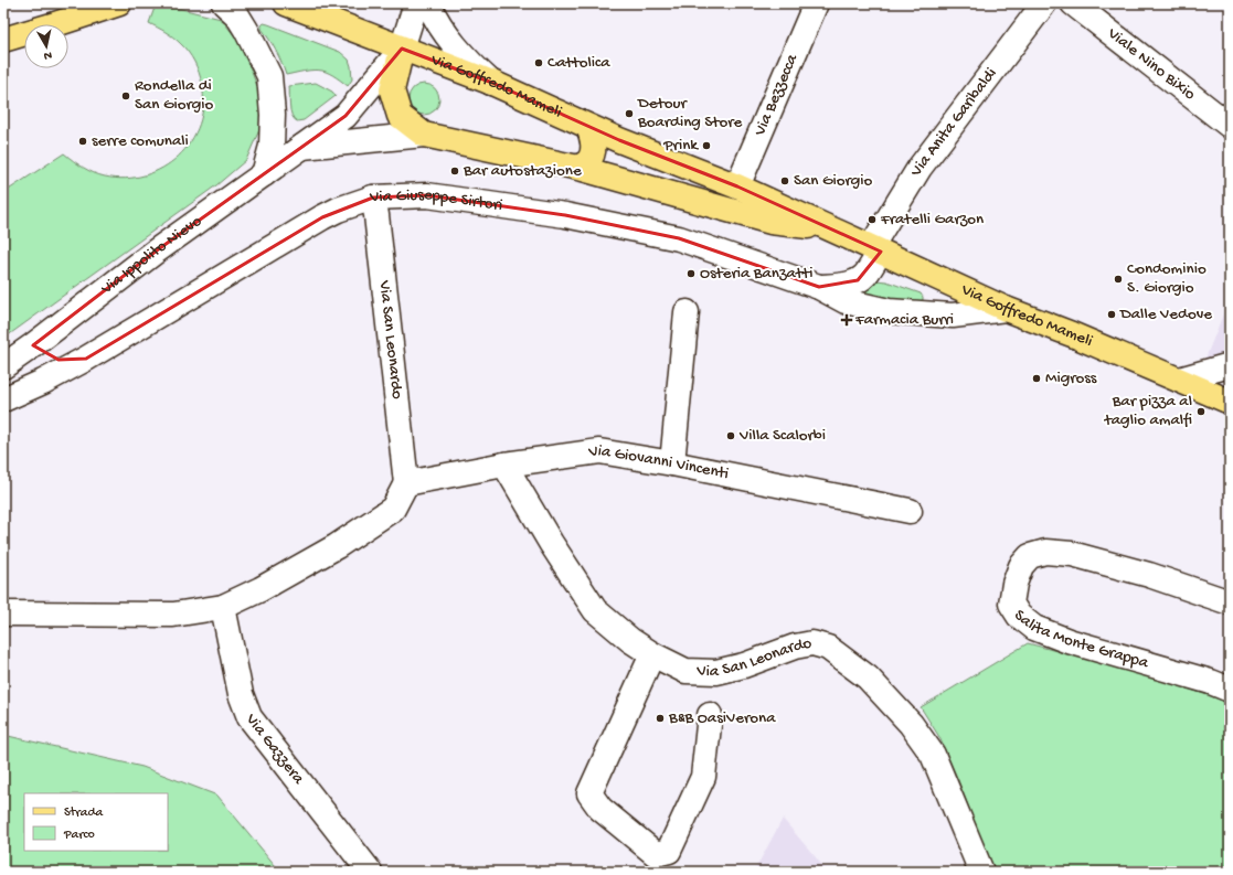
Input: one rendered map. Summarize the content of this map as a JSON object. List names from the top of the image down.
{
  "streets": {
    "main road": ["Via Goffredo Mameli"],
    "street": [
      "Viale Nino Bixio",
      "Via Bezzecca",
      "Via Anita Garibaldi",
      "Via Giuseppe Sirtori",
      "Via Ippolito Nievo",
      "Via San Leonardo",
      "Via Giovanni Vincenti",
      "Salita Monte Grappa",
      "Via Gazzera"
    ]
  },
  "crossings": [
    ["Via Goffredo Mameli", "Via Bezzecca"],
    ["Via Goffredo Mameli", "Via Anita Garibaldi"],
    ["Via Goffredo Mameli", "Via Giuseppe Sirtori"],
    ["Via Goffredo Mameli", "Via Ippolito Nievo"],
    ["Via Anita Garibaldi", "Via Giuseppe Sirtori"],
    ["Via Giuseppe Sirtori", "Via Ippolito Nievo"],
    ["Via Giuseppe Sirtori", "Via San Leonardo"],
    ["Via San Leonardo", "Via Giovanni Vincenti"]
  ],
  "places": {
    "other": [
      "Cattolica",
      "Rondella di San Giorgio",
      "Detour Boarding Store",
      "serre comunali",
      "Prink",
      "Bar autostazione",
      "San Giorgio",
      "Fratelli Garzon",
      "Osteria Banzatti",
      "Condominio S. Giorgio",
      "Dalle Vedove",
      "Migross",
      "Bar pizza al taglio amalfi",
      "Villa Scalorbi",
      "B&B OasiVerona"
    ],
    "health": ["Farmacia Burri"]
  },
  "legend": ["Strada", "Parco"],
  "north": "bottom"
}
